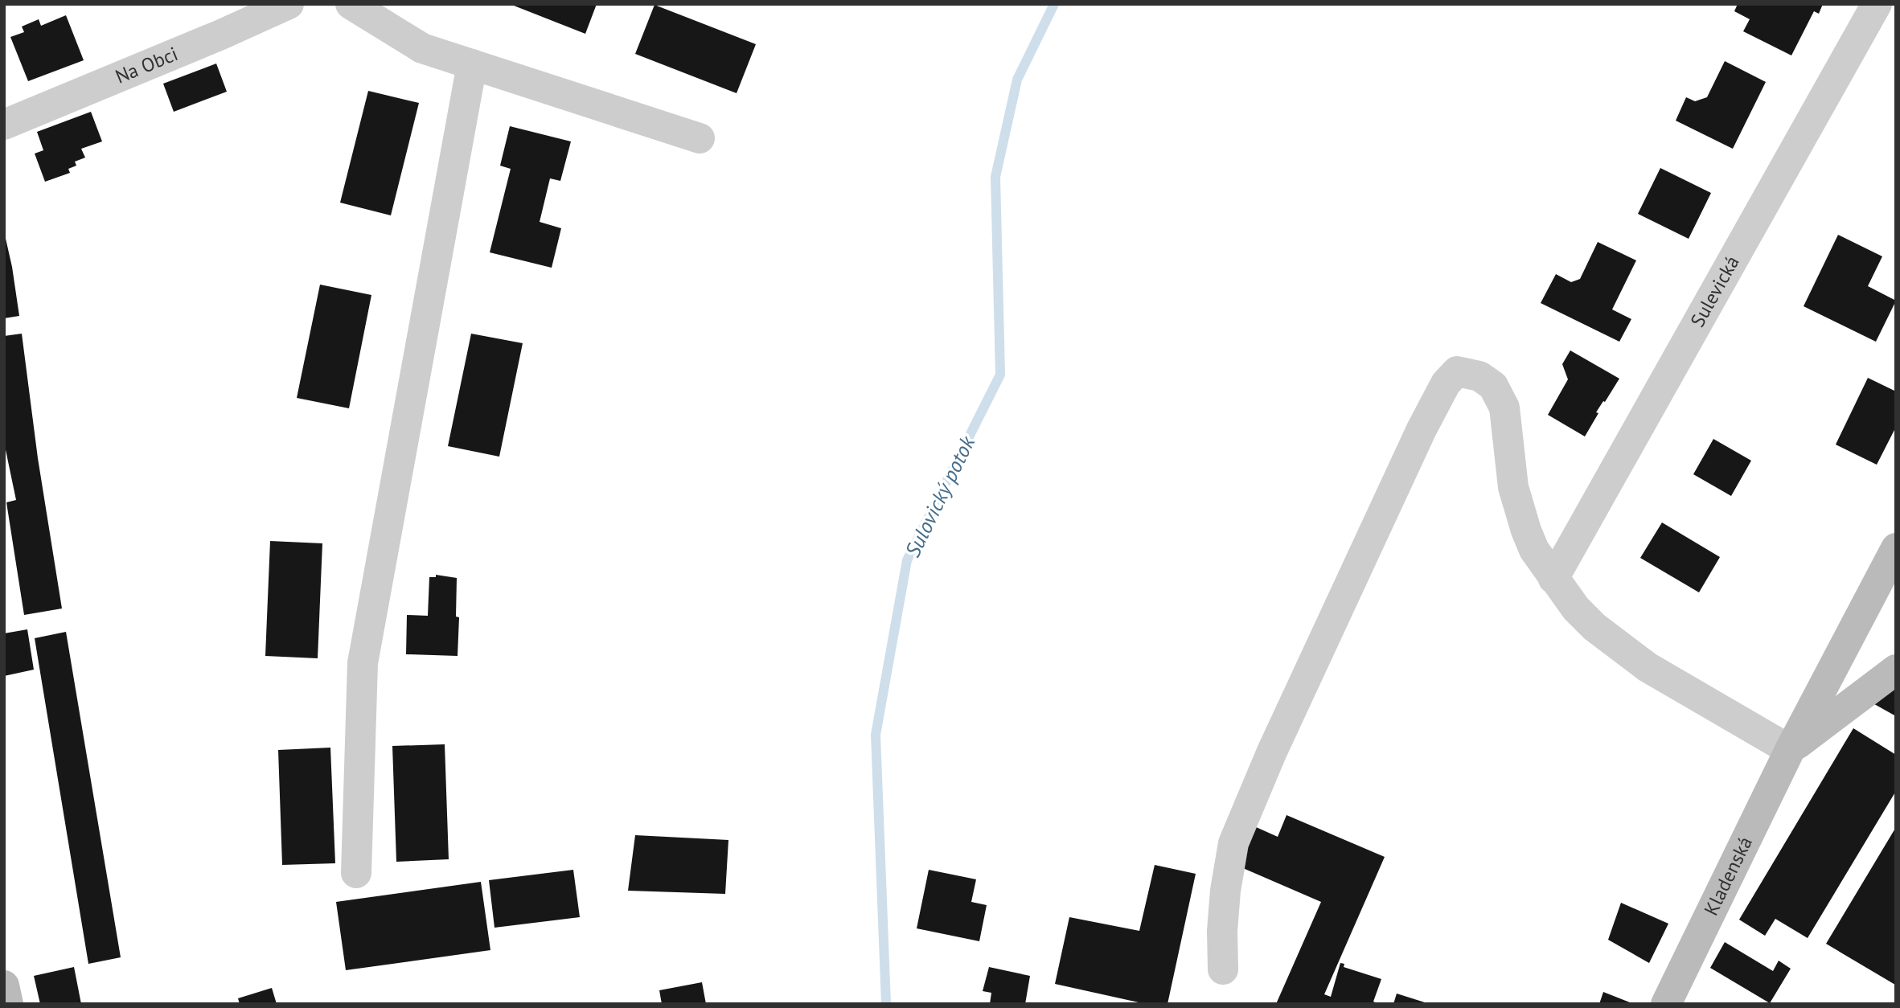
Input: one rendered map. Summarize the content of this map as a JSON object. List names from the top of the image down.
{
  "streets": {
    "street": ["Na Obci", "Sulevická", "Kladenská"]
  },
  "water": ["Sulovický potok"]
}
